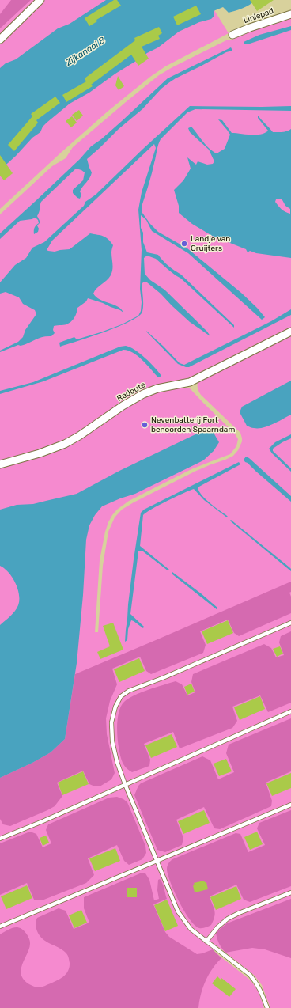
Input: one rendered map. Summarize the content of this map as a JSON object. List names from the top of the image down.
{
  "streets": {
    "street": ["Liniepad", "Redoute"]
  },
  "water": ["Zijkanaal B"],
  "places": ["Landje van Gruijters", "Nevenbatterij Fort benoorden Spaarndam"]
}
